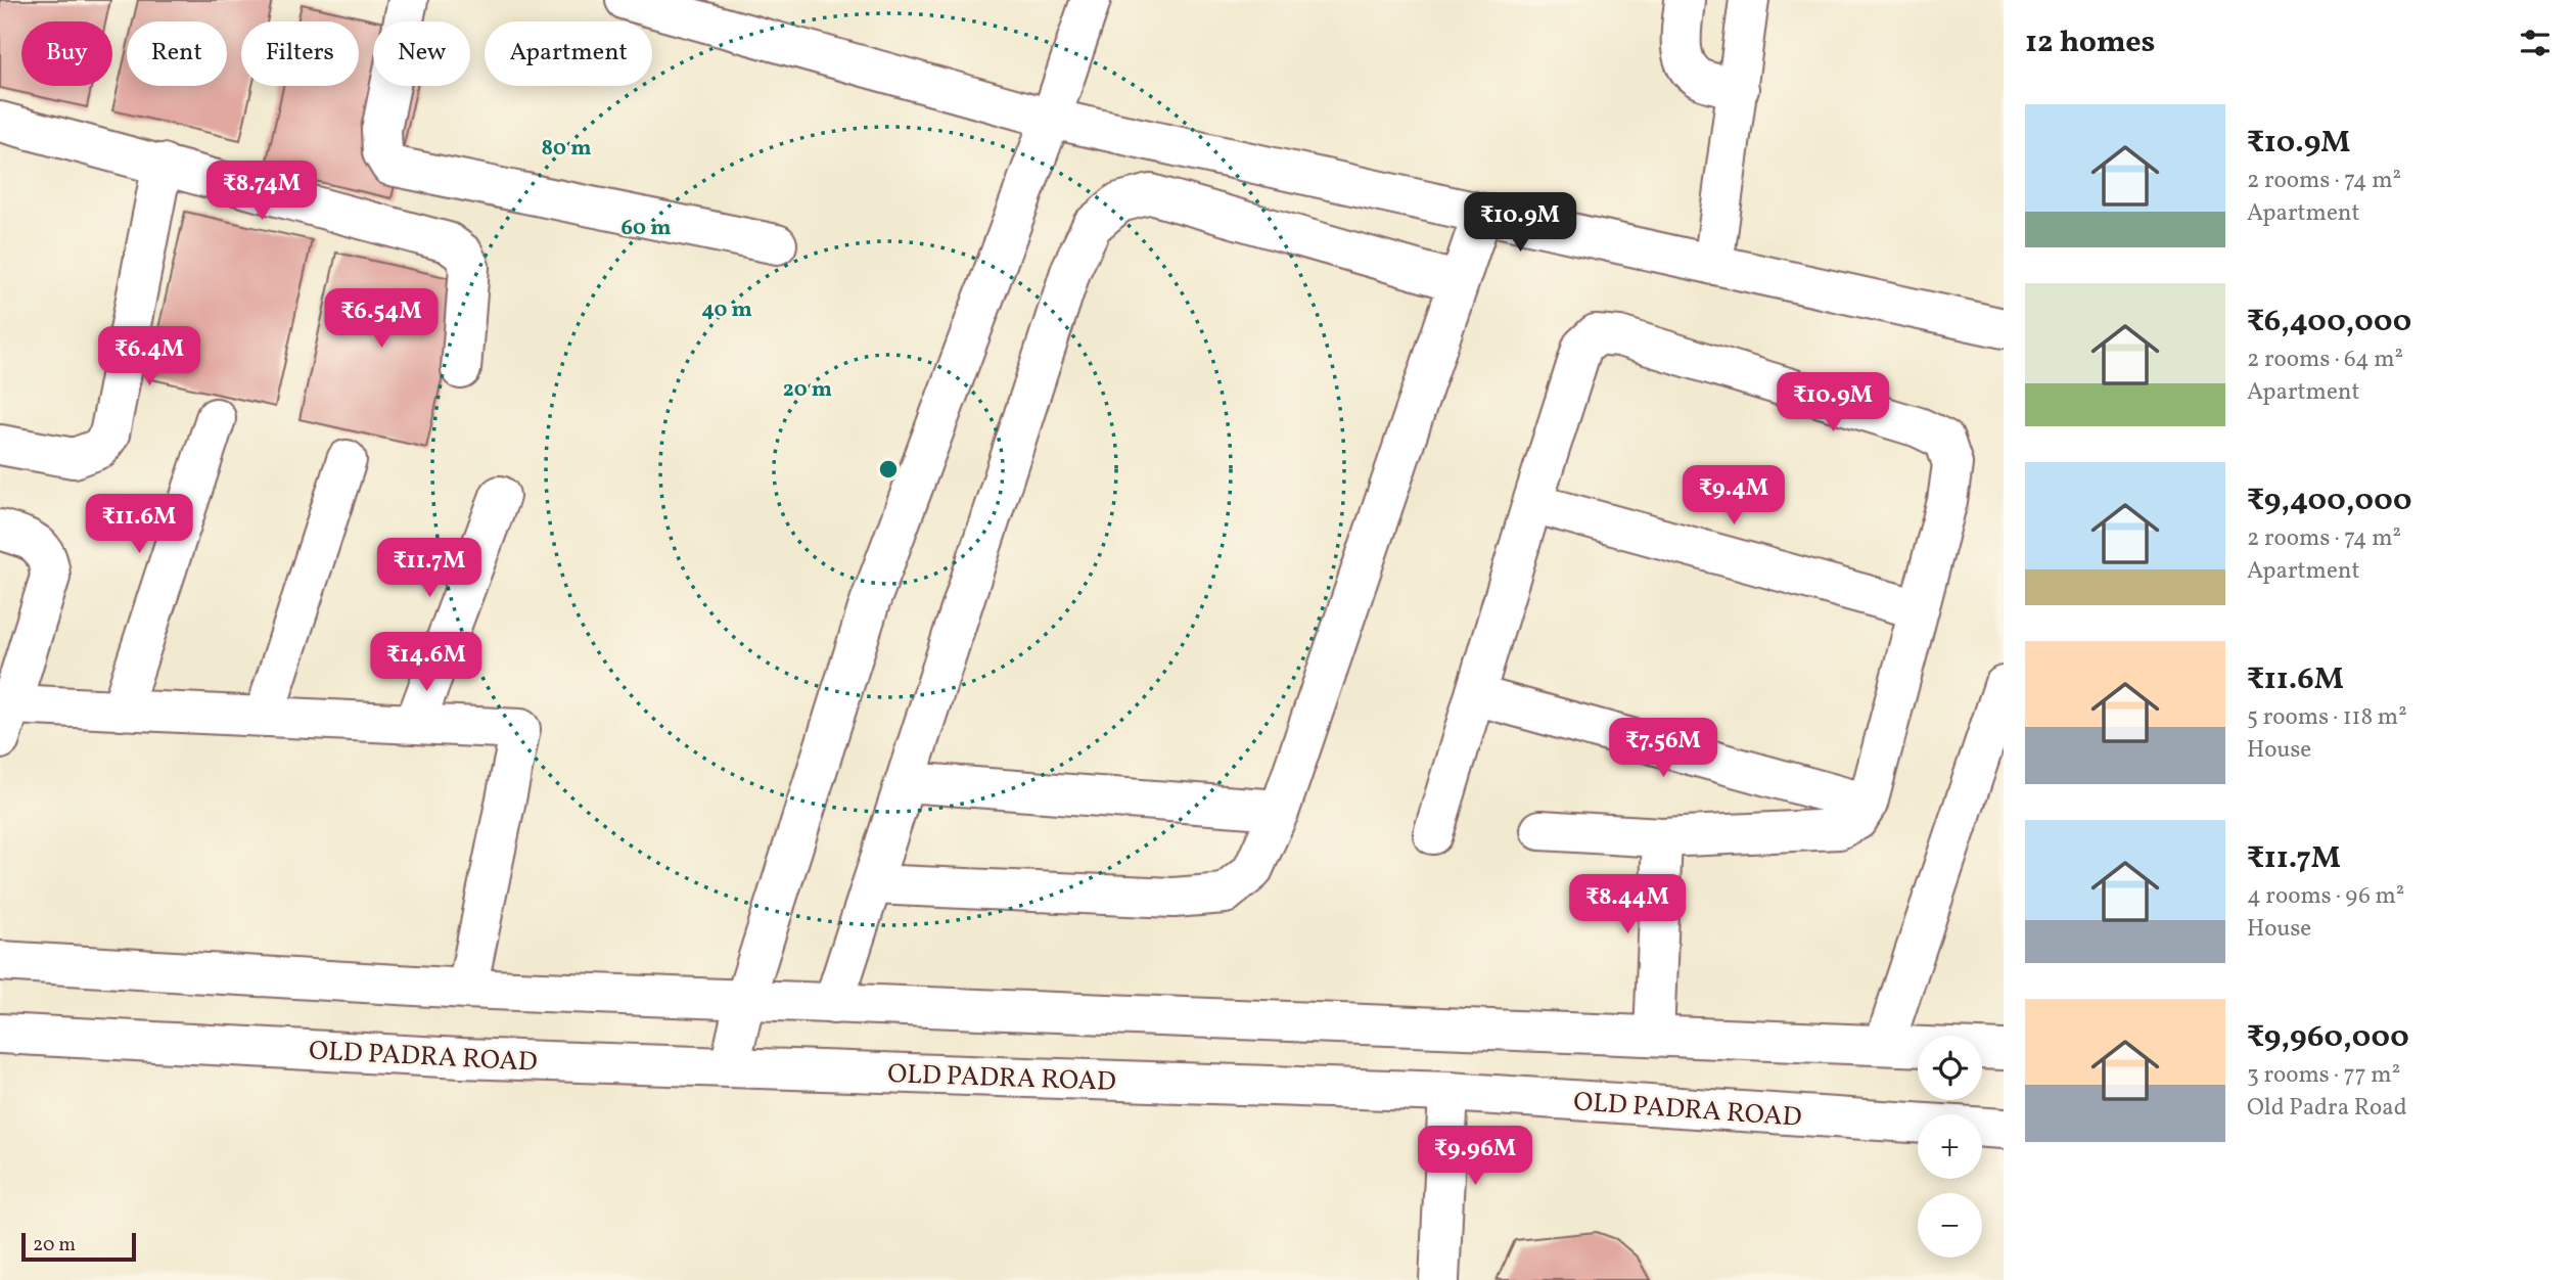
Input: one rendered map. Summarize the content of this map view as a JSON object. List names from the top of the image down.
{
  "streets": {
    "street": ["OLD PADRA ROAD"]
  },
  "scale_bar": "20 m",
  "page": {
    "heading": "12 homes",
    "chip": [
      "Buy",
      "Rent",
      "Filters",
      "New",
      "Apartment"
    ],
    "list": [
      {
        "name": "₹10.9M",
        "note": "2 rooms · 74 m² · Apartment"
      },
      {
        "name": "₹6,400,000",
        "note": "2 rooms · 64 m² · Apartment"
      },
      {
        "name": "₹9,400,000",
        "note": "2 rooms · 74 m² · Apartment"
      },
      {
        "name": "₹11.6M",
        "note": "5 rooms · 118 m² · House"
      },
      {
        "name": "₹11.7M",
        "note": "4 rooms · 96 m² · House"
      },
      {
        "name": "₹9,960,000",
        "note": "3 rooms · 77 m² · Old Padra Road"
      }
    ],
    "price": [
      "₹8.74M",
      "₹10.9M",
      "₹6.54M",
      "₹6.4M",
      "₹10.9M",
      "₹9.4M",
      "₹11.6M",
      "₹11.7M",
      "₹14.6M",
      "₹7.56M",
      "₹8.44M",
      "₹9.96M"
    ],
    "map_buttons": ["+", "−"],
    "scale": "20 m"
  },
  "rings": [
    "80 m",
    "60 m",
    "40 m",
    "20 m"
  ]
}
